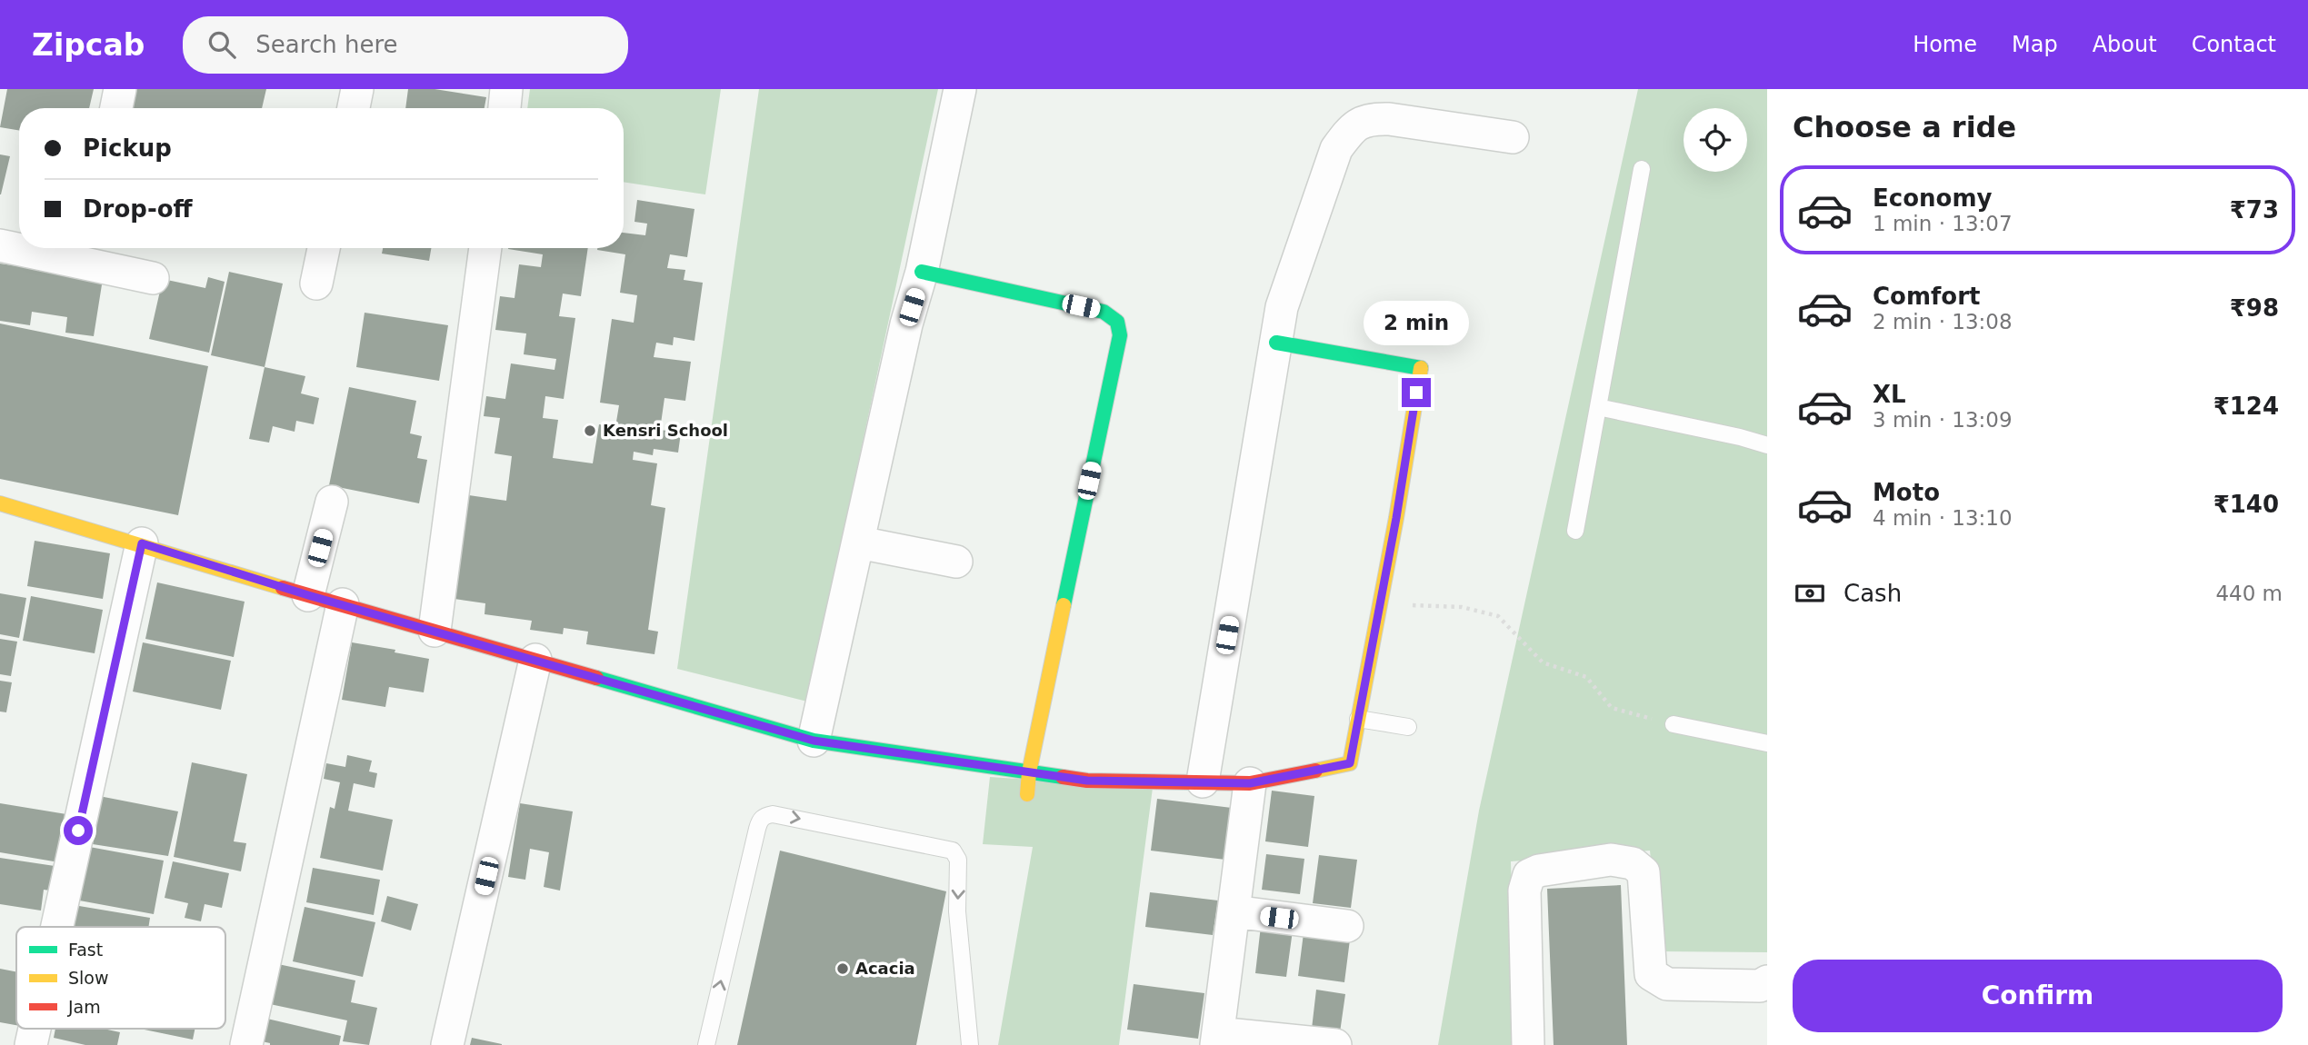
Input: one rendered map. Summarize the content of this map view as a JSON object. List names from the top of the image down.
{
  "places": ["Kensri School", "Acacia"],
  "legend": ["Fast", "Slow", "Jam"],
  "page": {
    "header": "Zipcab",
    "search": "Search here",
    "nav": [
      "Home",
      "Map",
      "About",
      "Contact"
    ],
    "heading": "Choose a ride",
    "banner": ["Pickup", "Drop-off"],
    "list": [
      {
        "name": "Economy",
        "note": "1 min · 13:07",
        "value": "₹73"
      },
      {
        "name": "Comfort",
        "note": "2 min · 13:08",
        "value": "₹98"
      },
      {
        "name": "XL",
        "note": "3 min · 13:09",
        "value": "₹124"
      },
      {
        "name": "Moto",
        "note": "4 min · 13:10",
        "value": "₹140"
      }
    ],
    "bubble": "2 min",
    "pay": ["Cash", "440 m"],
    "buttons": "Confirm"
  }
}
